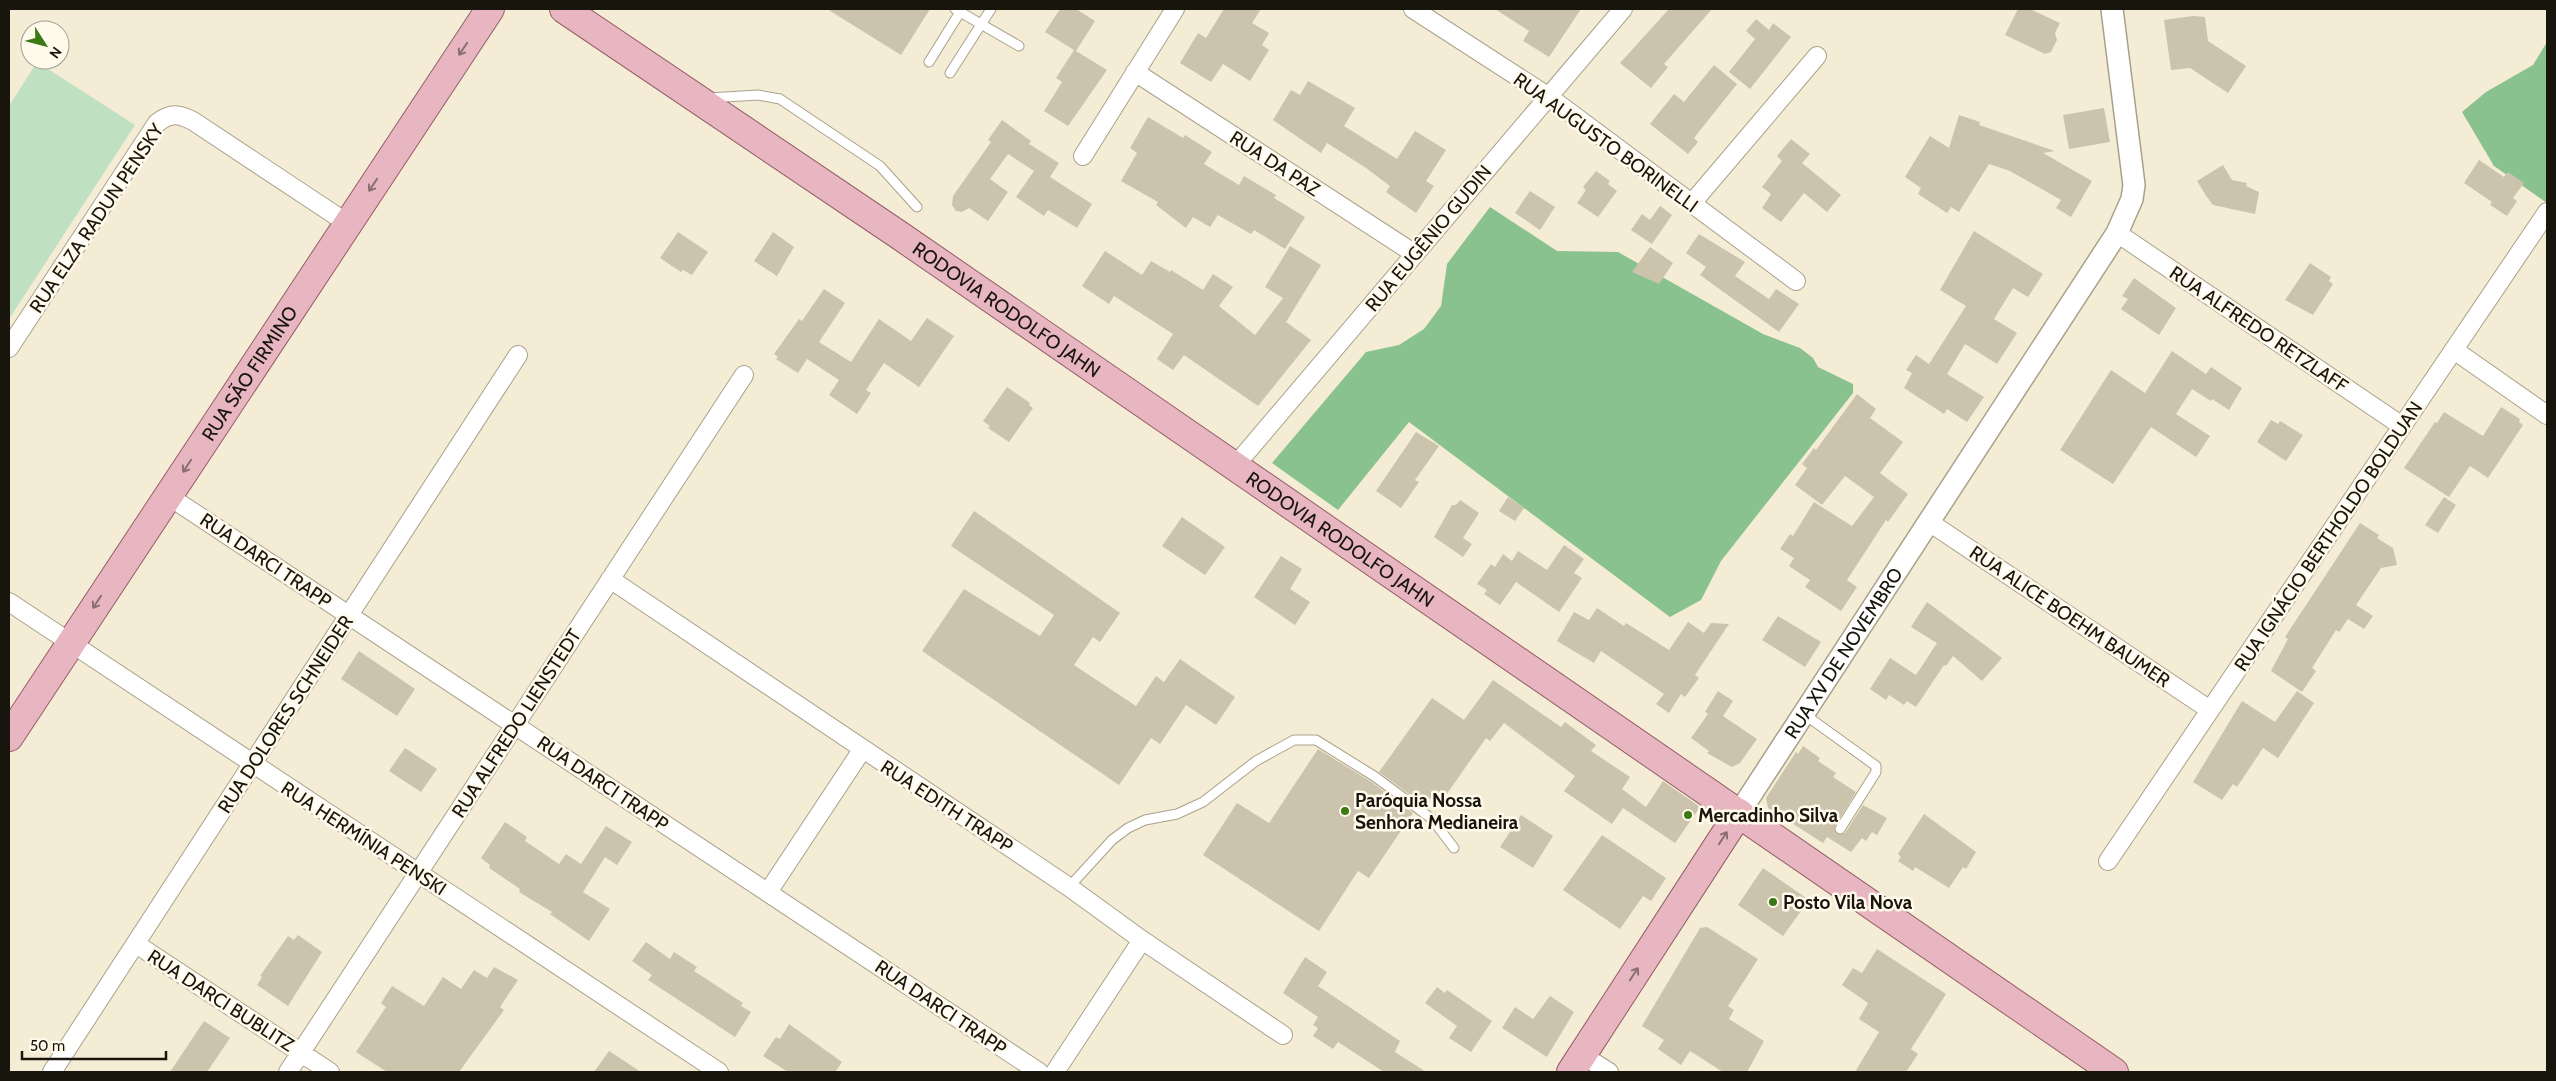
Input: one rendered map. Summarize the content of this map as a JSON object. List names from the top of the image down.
{
  "streets": {
    "main road": ["RODOVIA RODOLFO JAHN", "RUA SÃO FIRMINO", "RUA XV DE NOVEMBRO"],
    "street": [
      "RUA AUGUSTO BORINELLI",
      "RUA DA PAZ",
      "RUA ELZA RADUN PENSKY",
      "RUA EUGÊNIO GUDIN",
      "RUA ALFREDO RETZLAFF",
      "RUA IGNÁCIO BERTHOLDO BOLDUAN",
      "RUA DARCI TRAPP",
      "RUA ALICE BOEHM BAUMER",
      "RUA DOLORES SCHNEIDER",
      "RUA ALFREDO LIENSTEDT",
      "RUA EDITH TRAPP",
      "RUA HERMÍNIA PENSKI",
      "RUA DARCI BUBLITZ"
    ]
  },
  "crossings": [
    ["RUA AUGUSTO BORINELLI", "RUA EUGÊNIO GUDIN"],
    ["RUA DA PAZ", "RUA EUGÊNIO GUDIN"],
    ["RUA ELZA RADUN PENSKY", "RUA SÃO FIRMINO"],
    ["RUA EUGÊNIO GUDIN", "RODOVIA RODOLFO JAHN"],
    ["RODOVIA RODOLFO JAHN", "RUA XV DE NOVEMBRO"],
    ["RUA ALFREDO RETZLAFF", "RUA IGNÁCIO BERTHOLDO BOLDUAN"],
    ["RUA ALFREDO RETZLAFF", "RUA XV DE NOVEMBRO"],
    ["RUA SÃO FIRMINO", "RUA DARCI TRAPP"],
    ["RUA SÃO FIRMINO", "RUA HERMÍNIA PENSKI"],
    ["RUA IGNÁCIO BERTHOLDO BOLDUAN", "RUA ALICE BOEHM BAUMER"],
    ["RUA DARCI TRAPP", "RUA DOLORES SCHNEIDER"],
    ["RUA DARCI TRAPP", "RUA ALFREDO LIENSTEDT"],
    ["RUA ALICE BOEHM BAUMER", "RUA XV DE NOVEMBRO"],
    ["RUA DOLORES SCHNEIDER", "RUA HERMÍNIA PENSKI"],
    ["RUA DOLORES SCHNEIDER", "RUA DARCI BUBLITZ"],
    ["RUA ALFREDO LIENSTEDT", "RUA EDITH TRAPP"],
    ["RUA ALFREDO LIENSTEDT", "RUA HERMÍNIA PENSKI"],
    ["RUA ALFREDO LIENSTEDT", "RUA DARCI BUBLITZ"]
  ],
  "one_way": ["RUA SÃO FIRMINO"],
  "places": ["Paróquia Nossa Senhora Medianeira", "Mercadinho Silva", "Posto Vila Nova"],
  "scale_bar": "50 m",
  "north": "bottom right"
}
